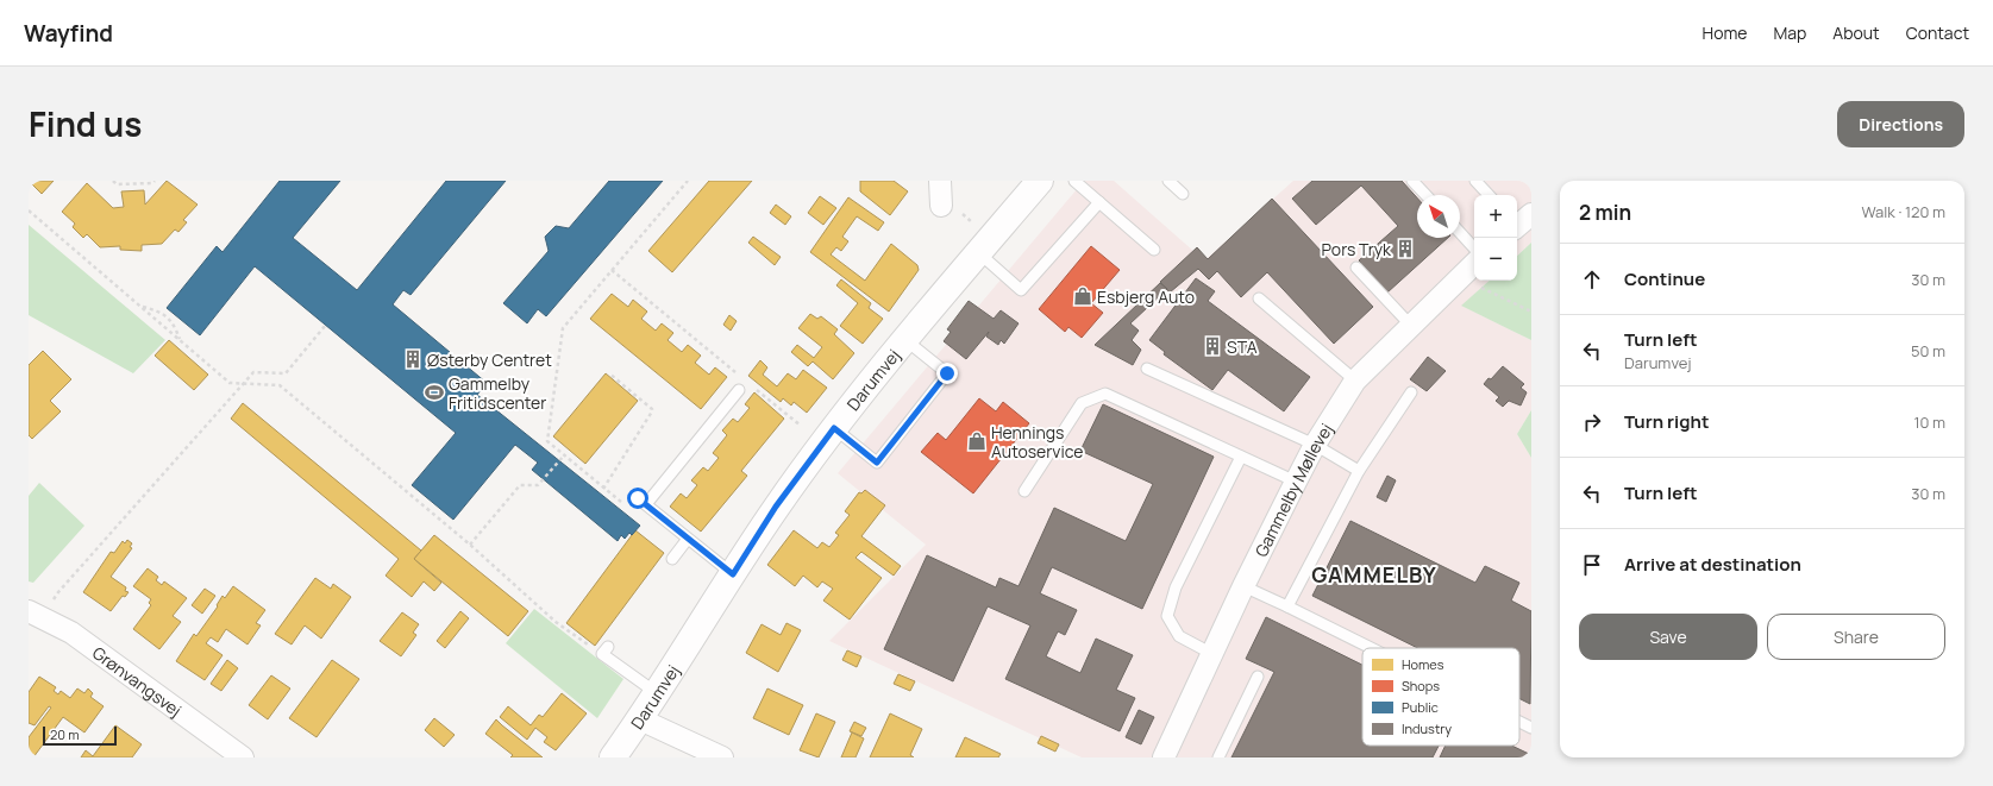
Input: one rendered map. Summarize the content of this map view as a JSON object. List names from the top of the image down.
{
  "streets": {
    "street": ["Darumvej", "Gammelby Møllevej", "Grønvangsvej"]
  },
  "districts": ["GAMMELBY"],
  "places": {
    "building": ["Pors Tryk", "STA", "Østerby Centret"],
    "shop": ["Esbjerg Auto", "Hennings Autoservice"],
    "sports": ["Gammelby Fritidscenter"]
  },
  "legend": [
    "Homes",
    "Shops",
    "Public",
    "Industry"
  ],
  "scale_bar": "20 m",
  "north": "top left",
  "page": {
    "header": "Wayfind",
    "nav": [
      "Home",
      "Map",
      "About",
      "Contact"
    ],
    "title": "Find us",
    "buttons": [
      "Directions",
      ["Save", "Share"]
    ],
    "heading": ["2 min", "Walk · 120 m"],
    "map_buttons": ["+", "−"],
    "list": [
      ["Continue", "30 m"],
      ["Turn left", "Darumvej", "50 m"],
      ["Turn right", "10 m"],
      ["Turn left", "30 m"],
      "Arrive at destination"
    ],
    "scale": "20 m"
  }
}
